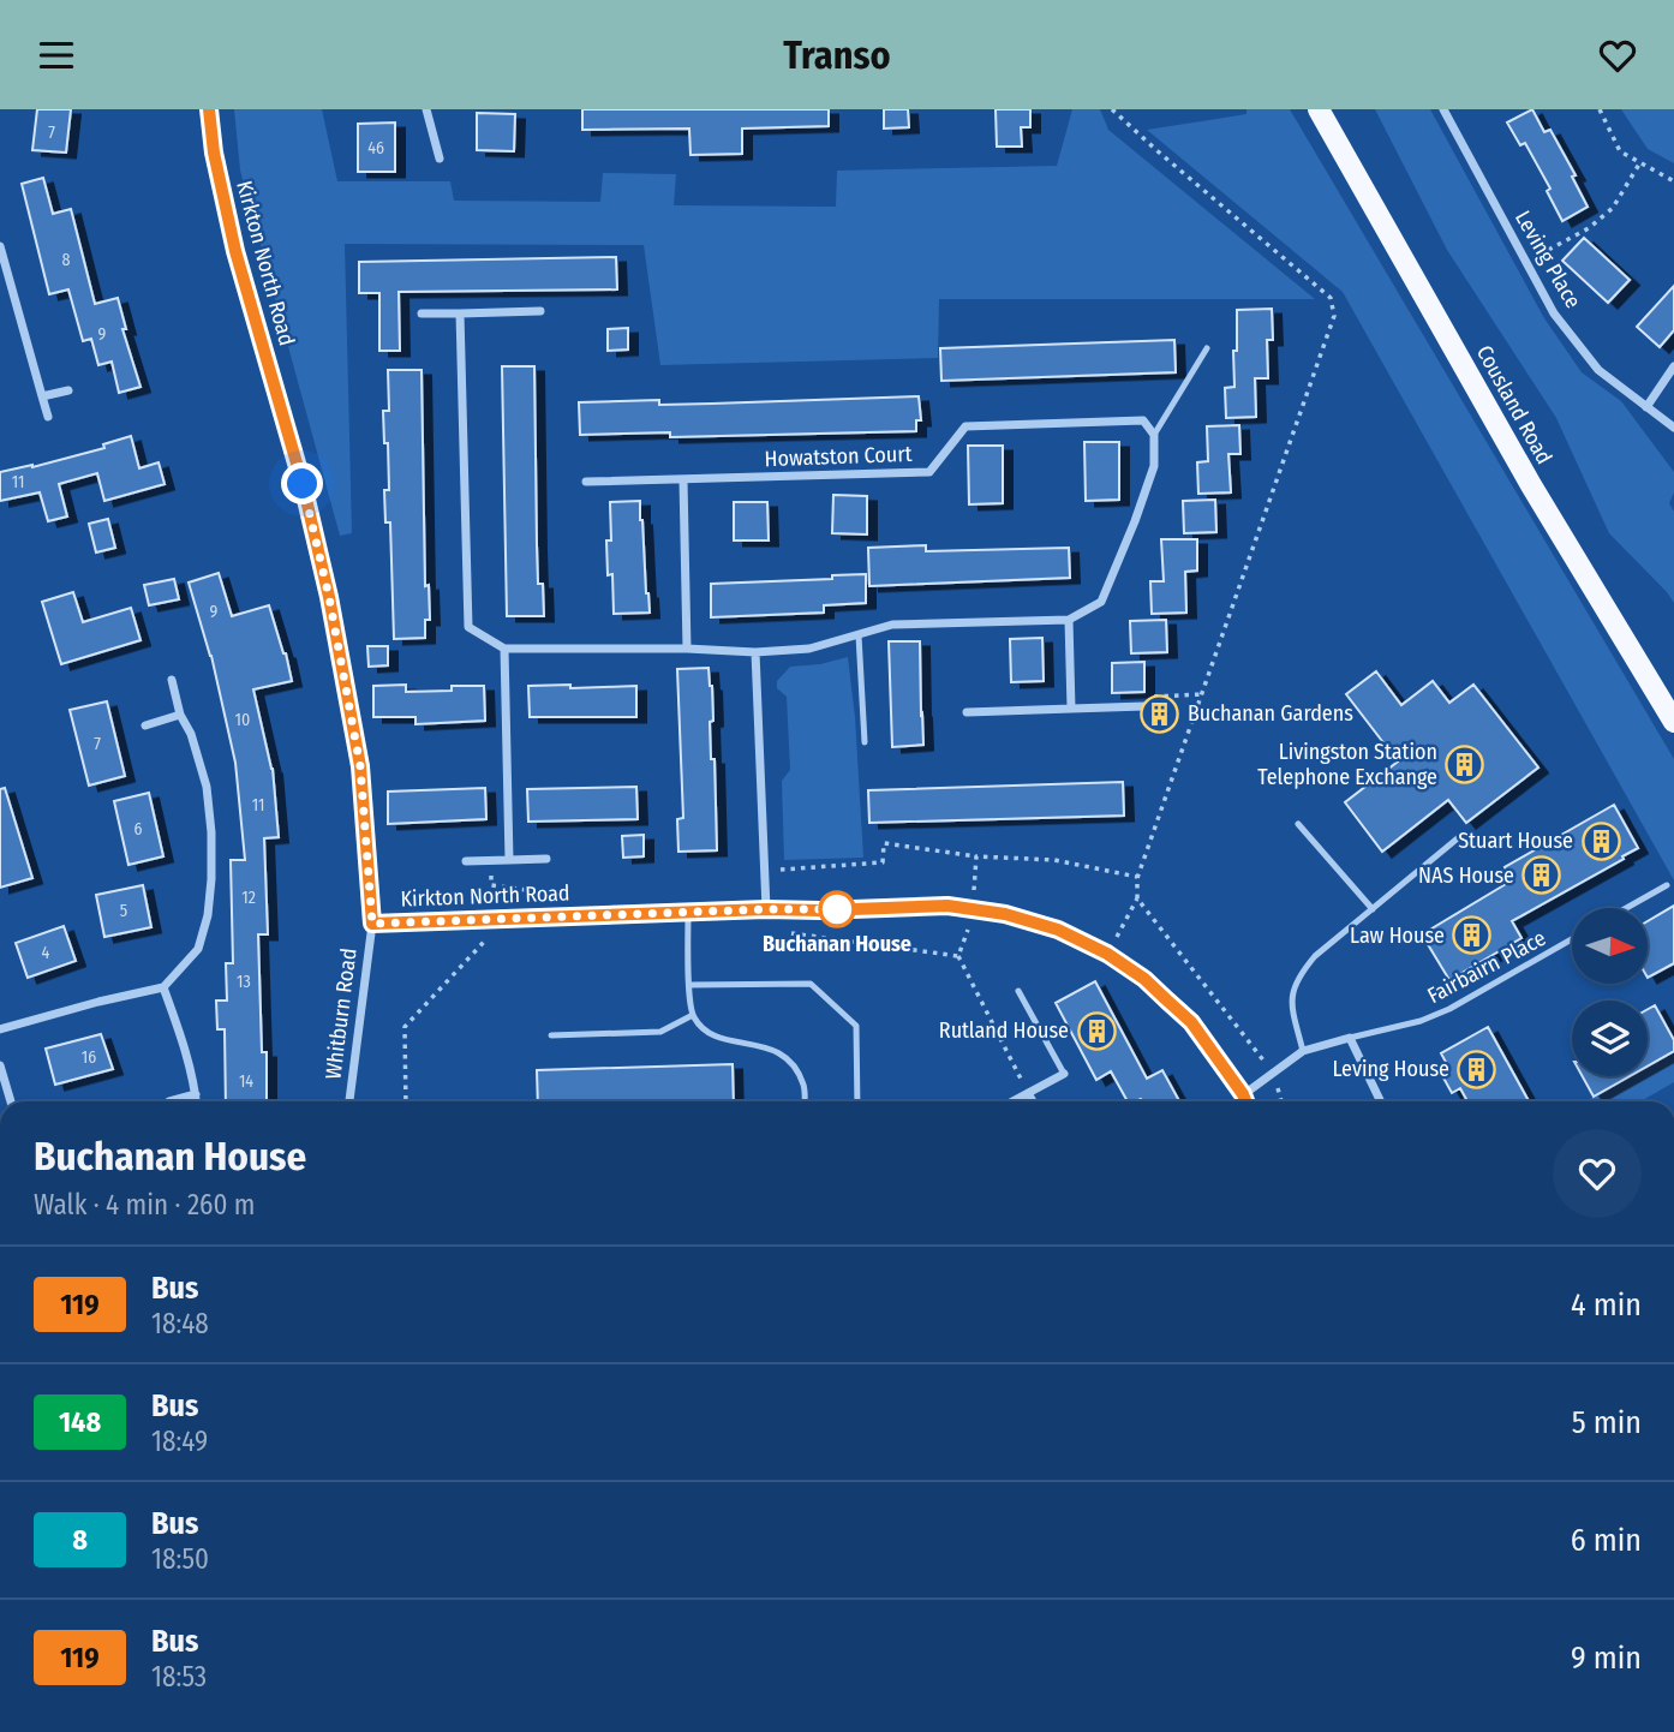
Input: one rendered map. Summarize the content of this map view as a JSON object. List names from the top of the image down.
{
  "streets": {
    "main road": ["Kirkton North Road", "Cousland Road"],
    "street": ["Leving Place", "Howatston Court", "Whitburn Road"],
    "lane": ["Fairbairn Place"]
  },
  "crossings": [
    ["Kirkton North Road", "Whitburn Road"]
  ],
  "places": {
    "building": [
      "Buchanan Gardens",
      "Livingston Station Telephone Exchange",
      "Stuart House",
      "NAS House",
      "Law House",
      "Rutland House",
      "Leving House"
    ],
    "other": ["Buchanan House"]
  },
  "lines": ["bus line 119"],
  "house_numbers": [
    "7",
    "46",
    "8",
    "9",
    "11",
    "9",
    "10",
    "7",
    "11",
    "6",
    "12",
    "5",
    "4",
    "13",
    "16",
    "14"
  ],
  "north": "right",
  "page": {
    "header": "Transo",
    "heading": ["Buchanan House", "Walk · 4 min · 260 m"],
    "list": [
      {
        "mark": "119",
        "name": "Bus",
        "note": "18:48",
        "value": "4 min"
      },
      {
        "mark": "148",
        "name": "Bus",
        "note": "18:49",
        "value": "5 min"
      },
      {
        "mark": "8",
        "name": "Bus",
        "note": "18:50",
        "value": "6 min"
      },
      {
        "mark": "119",
        "name": "Bus",
        "note": "18:53",
        "value": "9 min"
      }
    ]
  }
}
